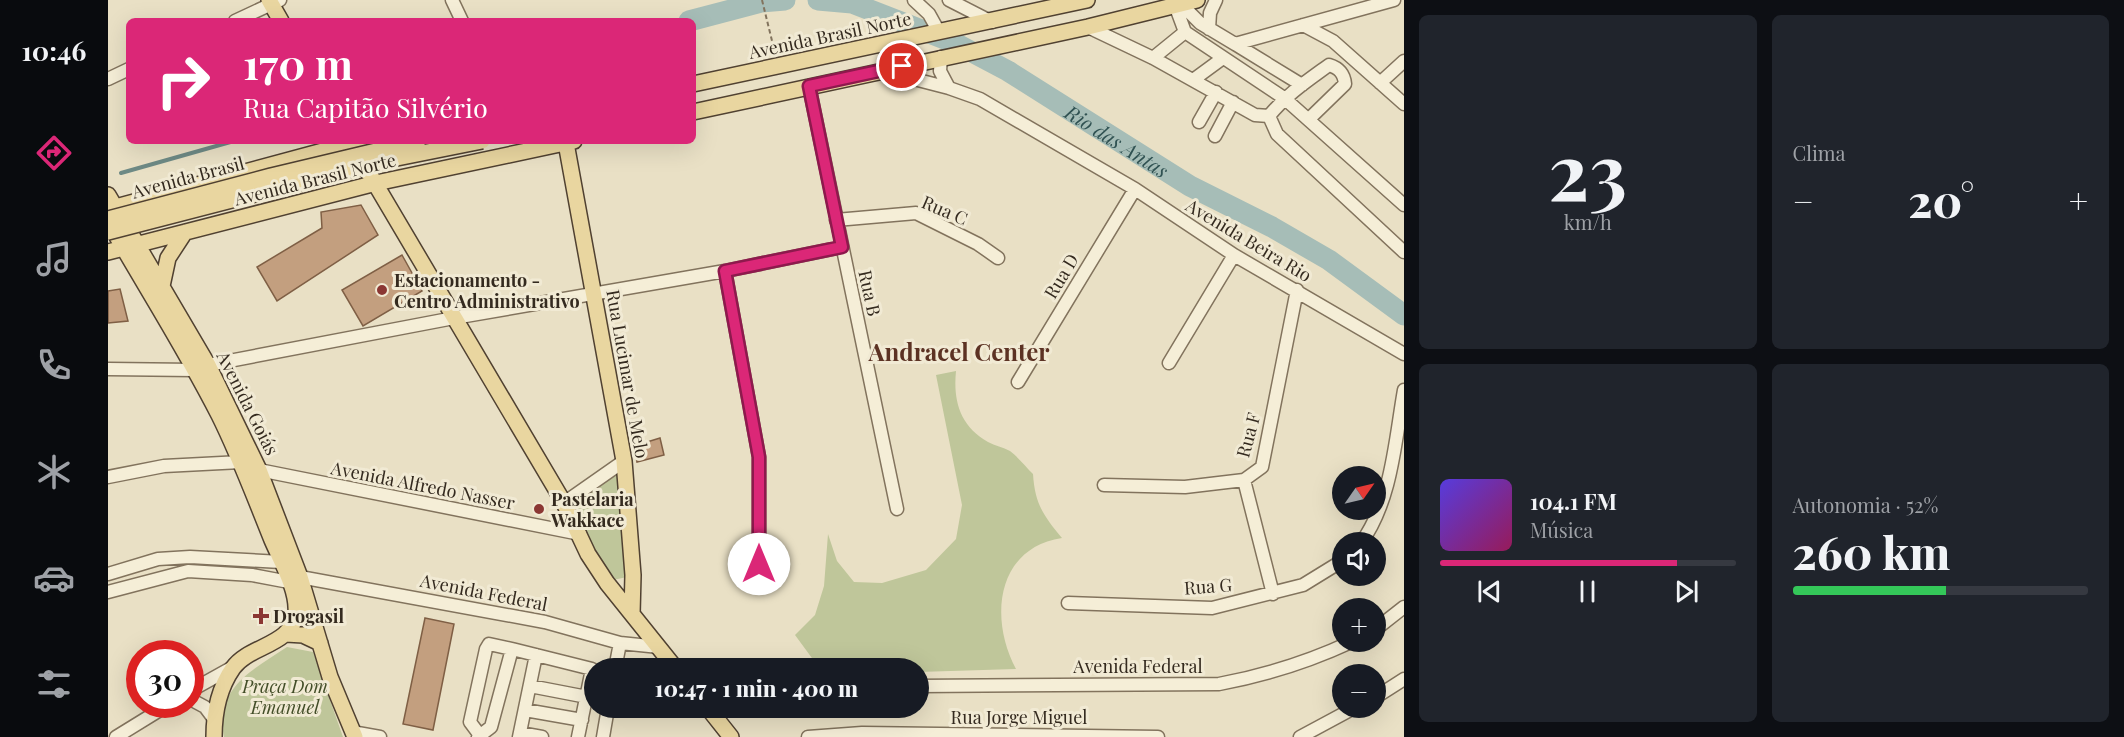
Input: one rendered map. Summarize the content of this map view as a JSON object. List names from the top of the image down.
{
  "streets": {
    "main road": [
      "Avenida Brasil Norte",
      "Avenida Brasil",
      "Rua Lucimar de Melo",
      "Avenida Goiás"
    ],
    "street": [
      "Rua C",
      "Avenida Beira Rio",
      "Rua D",
      "Rua B",
      "Rua F",
      "Avenida Alfredo Nasser",
      "Rua G",
      "Avenida Federal",
      "Rua Jorge Miguel"
    ]
  },
  "crossings": [
    ["Avenida Brasil Norte", "Avenida Brasil"],
    ["Avenida Brasil Norte", "Avenida Goiás"],
    ["Avenida Brasil", "Avenida Goiás"],
    ["Rua C", "Rua B"],
    ["Avenida Beira Rio", "Rua D"],
    ["Avenida Beira Rio", "Rua F"],
    ["Avenida Goiás", "Avenida Alfredo Nasser"],
    ["Avenida Goiás", "Avenida Federal"]
  ],
  "districts": ["Andracel Center"],
  "water": ["Rio das Antas"],
  "parks": ["Praça Dom Emanuel"],
  "places": {
    "other": ["Estacionamento - Centro Administrativo", "Pastelaria Wakkace"],
    "health": ["Drogasil"]
  },
  "north": "top right",
  "page": {
    "tabs": "10:46",
    "tile": [
      ["23", "km/h"],
      "Clima",
      ["Autonomia · 52%", "260 km"]
    ],
    "turn": ["170 m", "Rua Capitão Silvério"],
    "heat": ["−", "20°", "+"],
    "map_buttons": ["+", "−"],
    "song": ["104.1 FM", "Música"],
    "limit": "30",
    "trip": "10:47 · 1 min · 400 m"
  }
}
